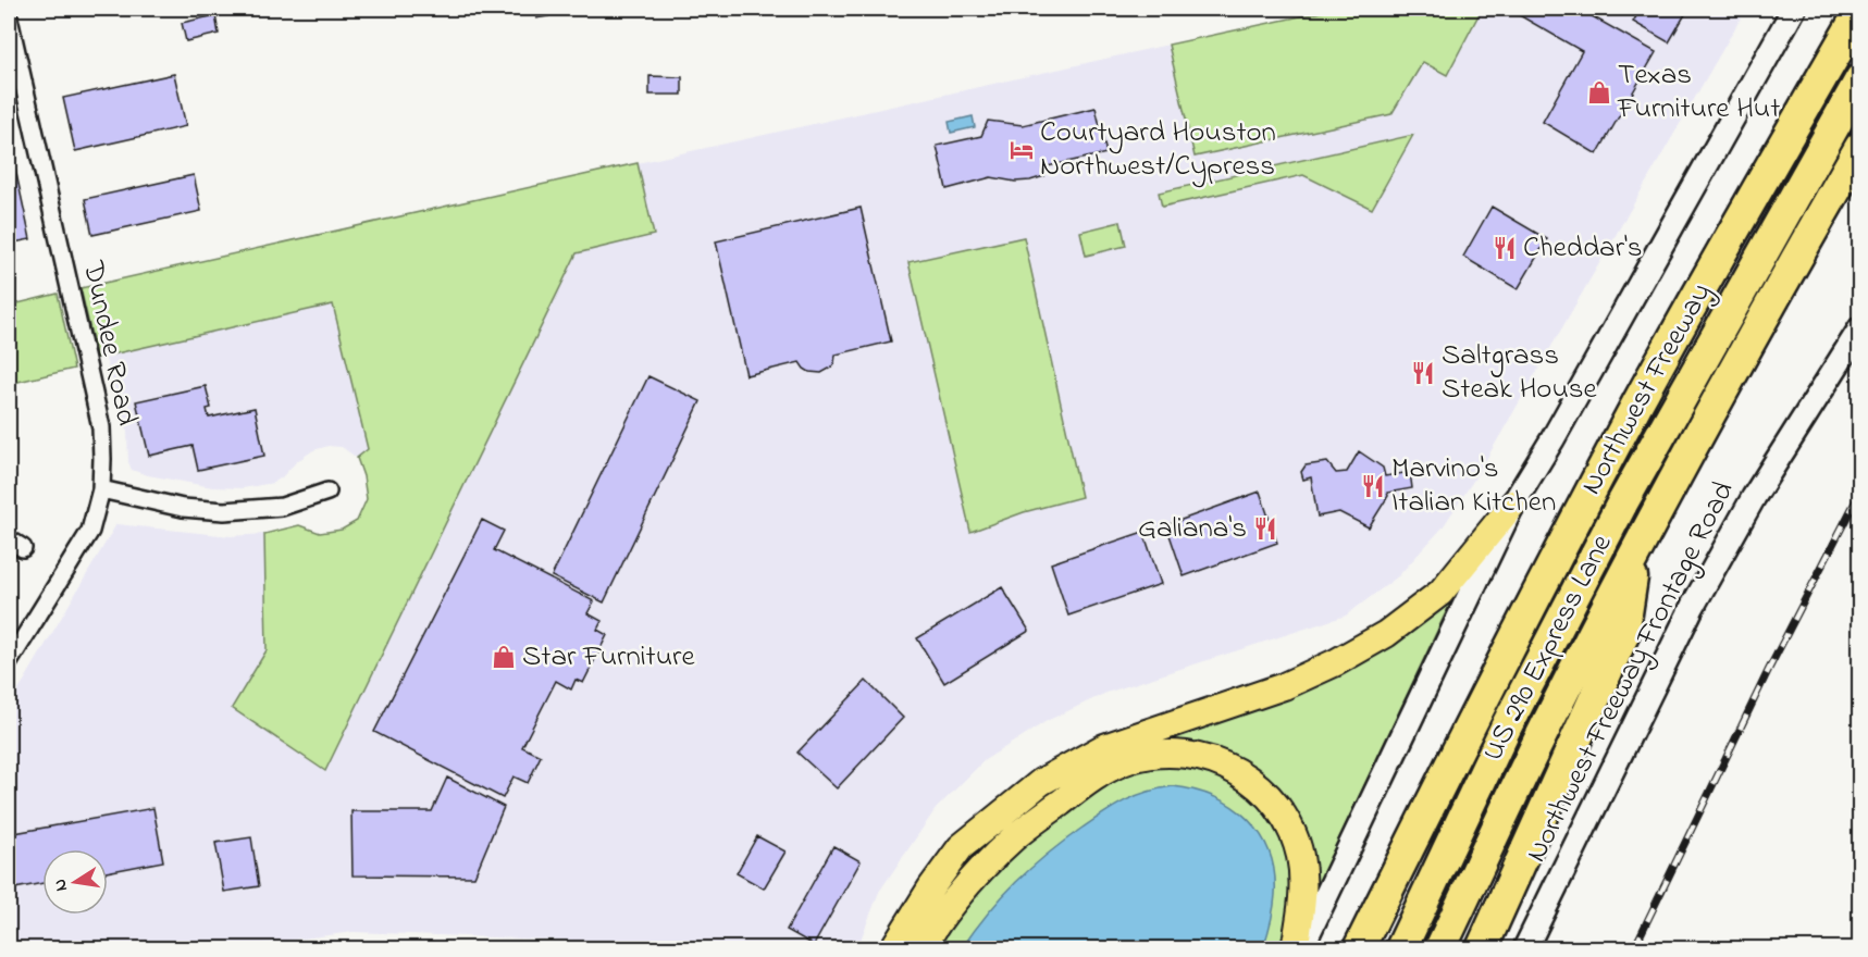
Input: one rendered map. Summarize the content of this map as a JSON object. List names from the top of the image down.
{
  "streets": {
    "highway": ["Northwest Freeway", "US 290 Express Lane"],
    "main road": ["Northwest Freeway Frontage Road"],
    "street": ["Dundee Road"]
  },
  "places": {
    "shop": ["Texas Furniture Hut", "Star Furniture"],
    "hotel": ["Courtyard Houston Northwest/Cypress"],
    "restaurant": [
      "Cheddar's",
      "Saltgrass Steak House",
      "Marvino's Italian Kitchen",
      "Galiana's"
    ]
  },
  "north": "left"
}
